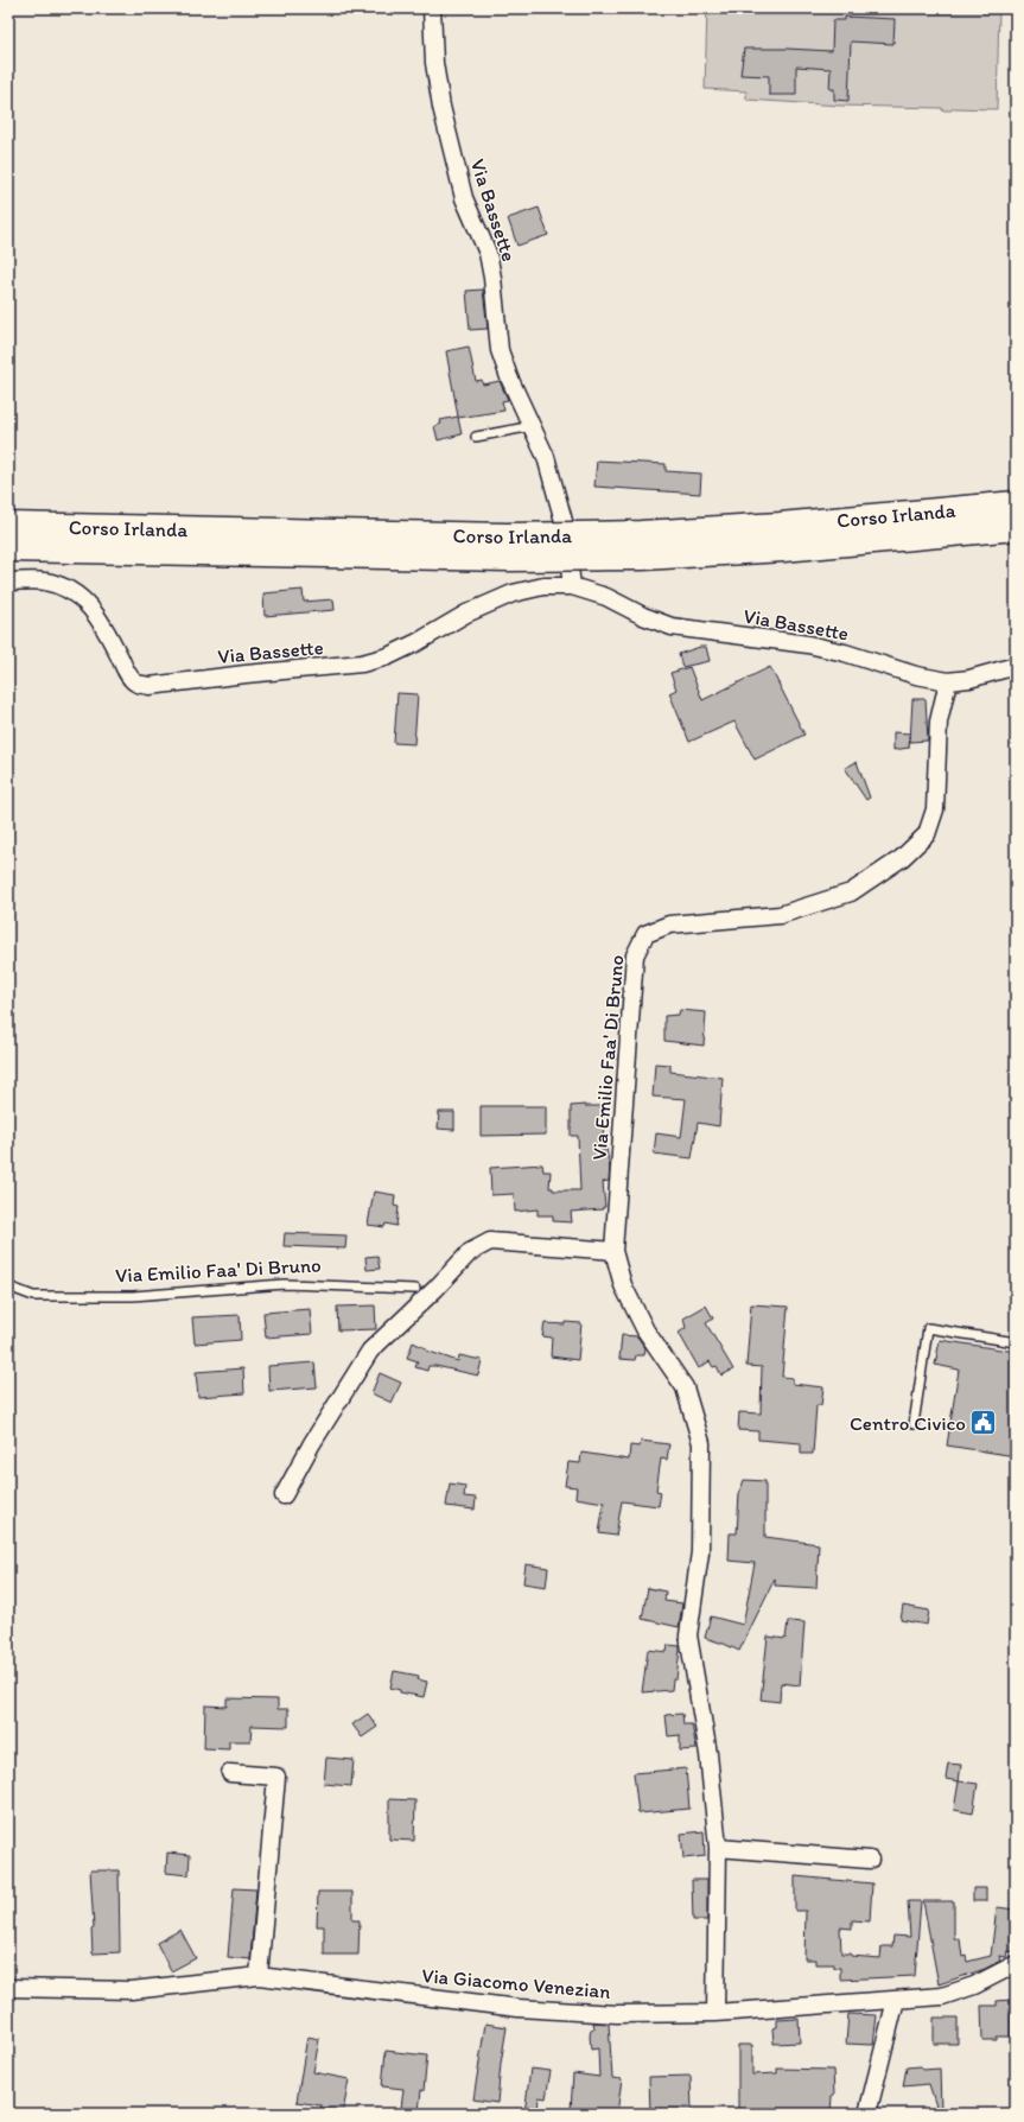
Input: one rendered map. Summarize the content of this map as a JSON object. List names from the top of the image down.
{
  "streets": {
    "highway": ["Corso Irlanda"],
    "street": ["Via Bassette", "Via Emilio Faa' Di Bruno", "Via Giacomo Venezian"]
  },
  "crossings": [
    ["Via Bassette", "Via Emilio Faa' Di Bruno"],
    ["Via Emilio Faa' Di Bruno", "Via Giacomo Venezian"]
  ],
  "places": {
    "public building": ["Centro Civico"]
  }
}
